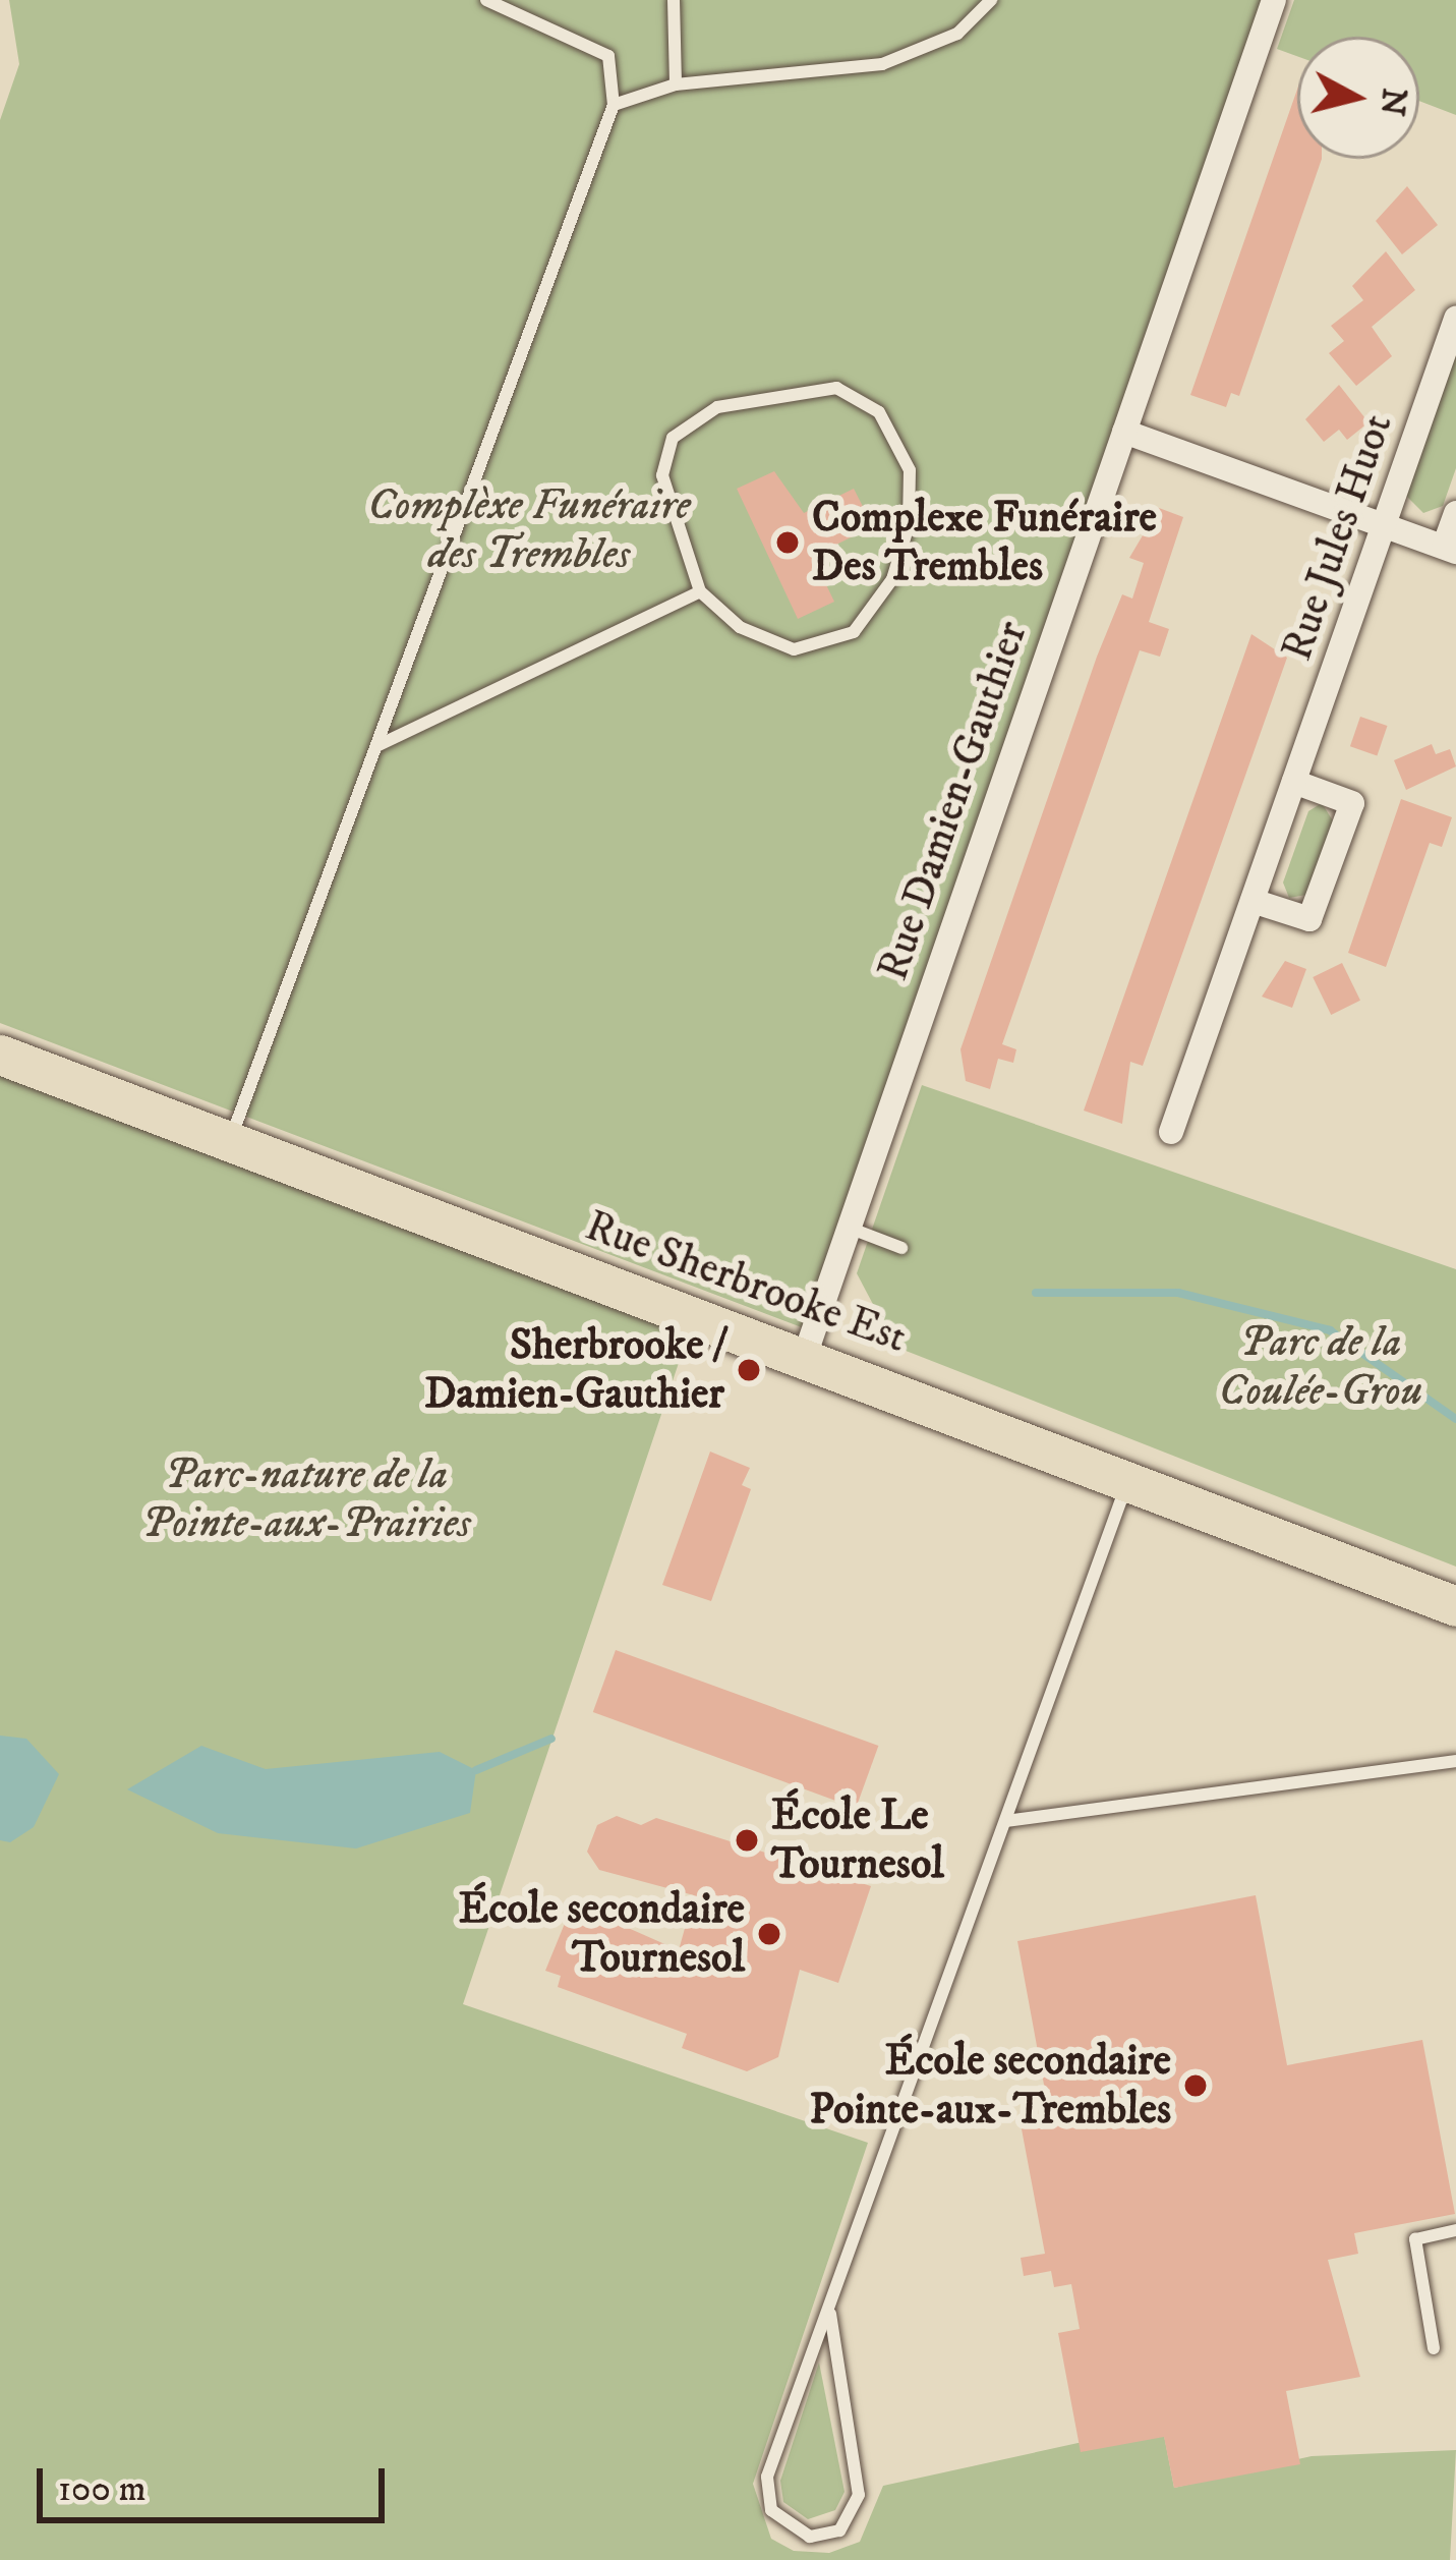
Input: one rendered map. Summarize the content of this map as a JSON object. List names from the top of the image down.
{
  "streets": {
    "main road": ["Rue Sherbrooke Est"],
    "street": ["Rue Jules Huot", "Rue Damien-Gauthier"]
  },
  "crossings": [
    ["Rue Damien-Gauthier", "Rue Sherbrooke Est"]
  ],
  "parks": ["Complèxe Funéraire des Trembles", "Parc de la Coulée-Grou", "Parc-nature de la Pointe-aux-Prairies"],
  "places": [
    "Complexe Funéraire Des Trembles",
    "Sherbrooke / Damien-Gauthier",
    "École Le Tournesol",
    "École secondaire Tournesol",
    "École secondaire Pointe-aux-Trembles"
  ],
  "scale_bar": "100 m",
  "north": "right"
}
